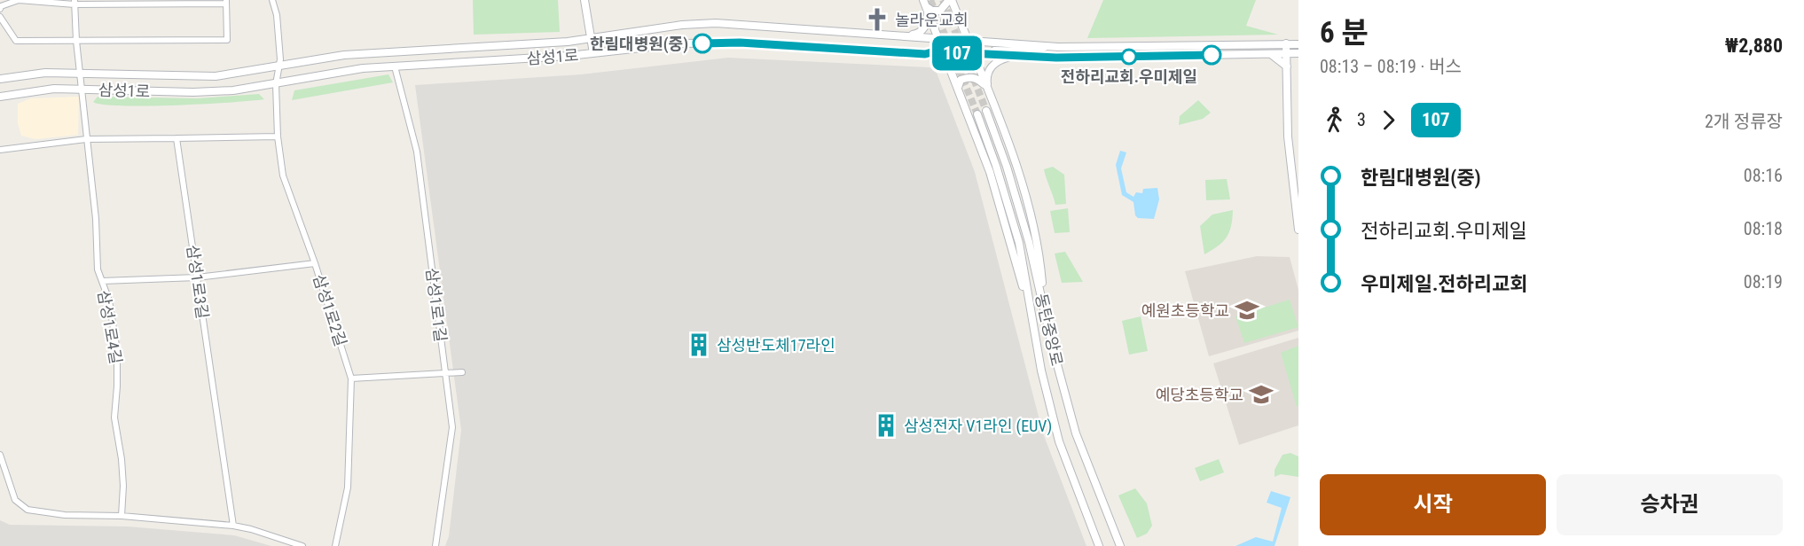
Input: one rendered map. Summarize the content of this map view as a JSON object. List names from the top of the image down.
{
  "streets": {
    "street": [
      "삼성1로",
      "삼성1로3길",
      "삼성1로1길",
      "삼성1로2길",
      "삼성1로4길",
      "동탄중앙로"
    ]
  },
  "crossings": [
    ["삼성1로", "삼성1로1길"],
    ["삼성1로", "삼성1로2길"],
    ["삼성1로", "삼성1로4길"]
  ],
  "places": {
    "church": ["놀라운교회"],
    "other": ["한림대병원(중)", "전하리교회.우미제일"],
    "school or university": ["예원초등학교", "예당초등학교"],
    "building": ["삼성반도체17라인", "삼성전자 V1라인 (EUV)"]
  },
  "lines": ["bus line 107"],
  "page": {
    "on_map": "107",
    "heading": ["6 분", "08:13 – 08:19 · 버스", "₩2,880"],
    "legs": ["3", "107", "2개 정류장"],
    "list": [
      {
        "name": "한림대병원(중)",
        "value": "08:16"
      },
      {
        "name": "전하리교회.우미제일",
        "value": "08:18"
      },
      {
        "name": "우미제일.전하리교회",
        "value": "08:19"
      }
    ],
    "buttons": ["시작", "승차권"]
  }
}
